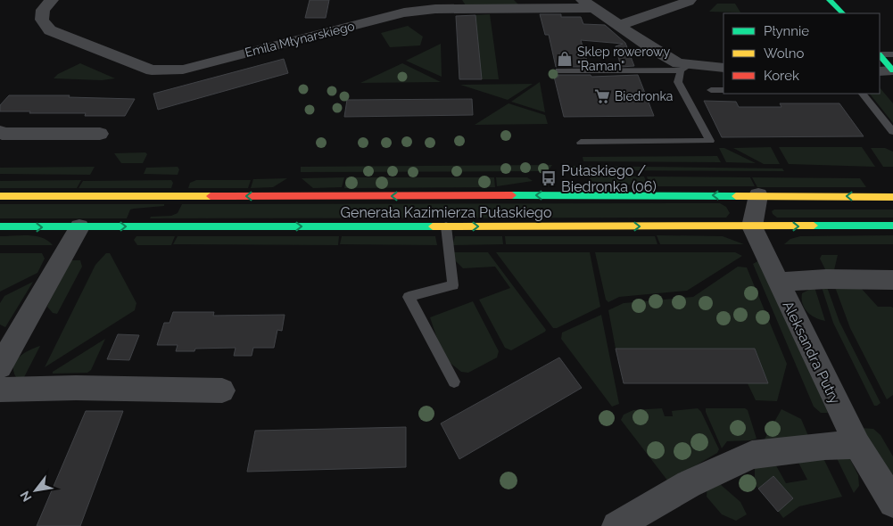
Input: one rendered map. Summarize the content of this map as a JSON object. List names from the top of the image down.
{
  "streets": {
    "main road": ["Generała Kazimierza Pułaskiego"],
    "street": ["Emila Młynarskiego", "Aleksandra Putry"]
  },
  "crossings": [
    ["Generała Kazimierza Pułaskiego", "Aleksandra Putry"]
  ],
  "places": {
    "shop": ["Sklep rowerowy \"Raman\""],
    "supermarket": ["Biedronka"],
    "bus stop": ["Pułaskiego / Biedronka (06)"]
  },
  "legend": ["Płynnie", "Wolno", "Korek"],
  "north": "bottom left"
}
